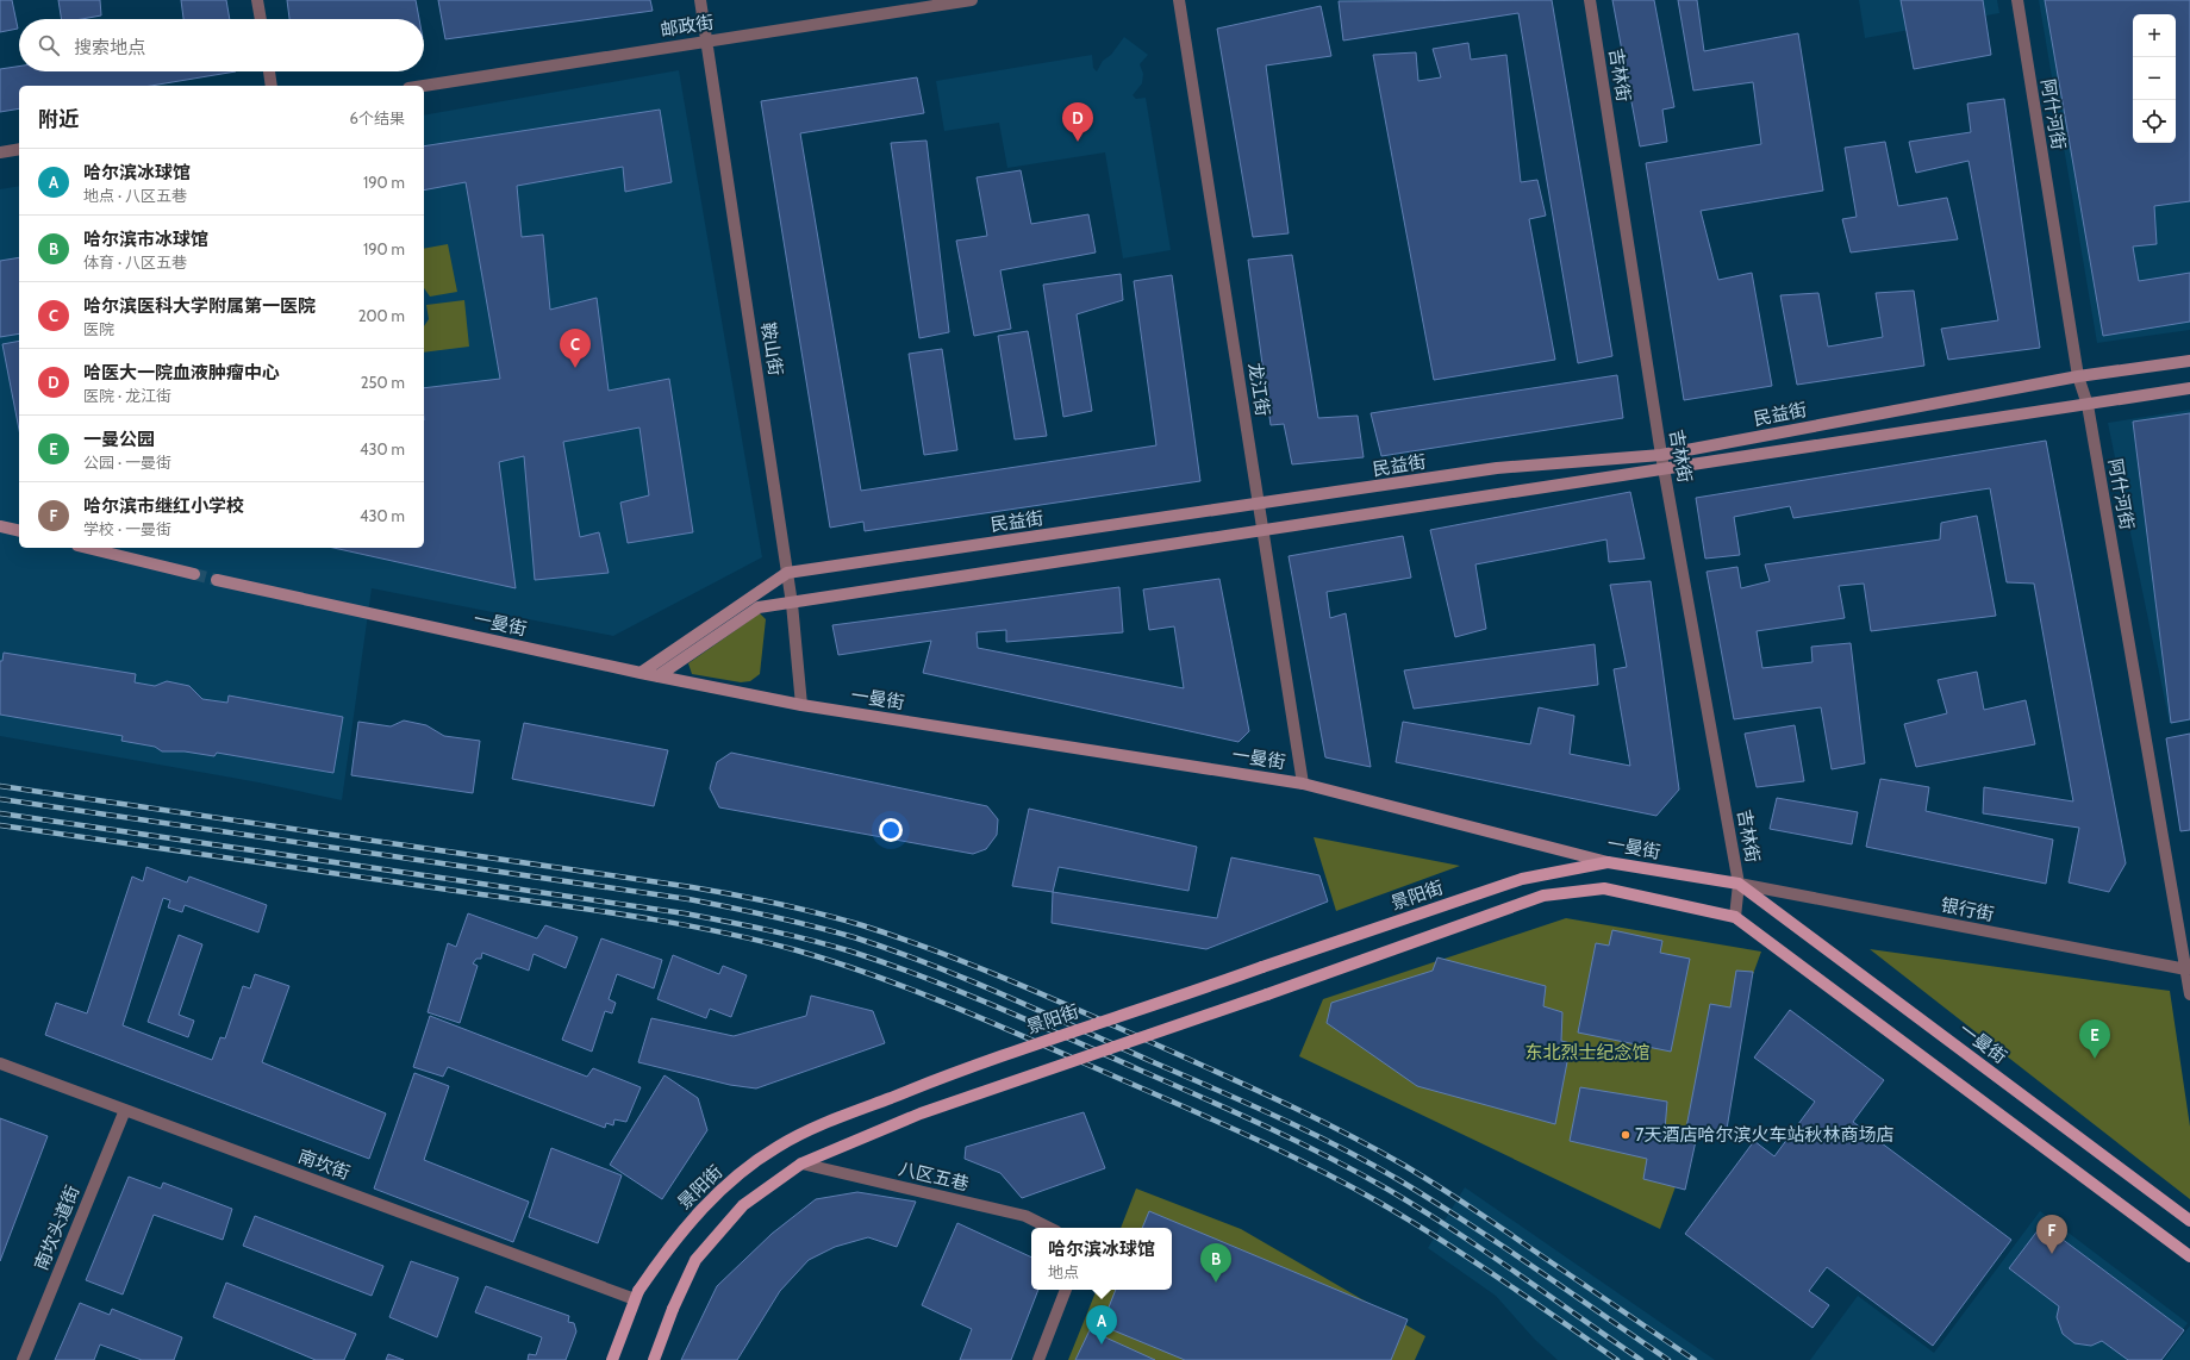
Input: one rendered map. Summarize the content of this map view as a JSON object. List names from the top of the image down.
{
  "streets": {
    "main road": ["民益街", "一曼街", "景阳街"],
    "street": [
      "邮政街",
      "吉林街",
      "阿什河街",
      "鞍山街",
      "龙江街",
      "银行街",
      "南坎街",
      "八区五巷",
      "南坎头道街"
    ]
  },
  "crossings": [
    ["邮政街", "鞍山街"],
    ["吉林街", "民益街"],
    ["吉林街", "一曼街"],
    ["吉林街", "银行街"],
    ["阿什河街", "民益街"],
    ["阿什河街", "银行街"],
    ["鞍山街", "民益街"],
    ["鞍山街", "一曼街"],
    ["龙江街", "民益街"],
    ["龙江街", "一曼街"],
    ["民益街", "一曼街"],
    ["一曼街", "景阳街"],
    ["一曼街", "银行街"],
    ["景阳街", "南坎街"],
    ["南坎街", "南坎头道街"]
  ],
  "parks": ["东北烈士纪念馆"],
  "places": ["7天酒店哈尔滨火车站秋林商场店"],
  "page": {
    "map_buttons": ["+", "−"],
    "search": "搜索地点",
    "heading": ["附近", "6个结果"],
    "pins": [
      "D",
      "C",
      "E",
      "F",
      "B",
      "A"
    ],
    "list": [
      {
        "mark": "A",
        "name": "哈尔滨冰球馆",
        "note": "地点 · 八区五巷",
        "value": "190 m"
      },
      {
        "mark": "B",
        "name": "哈尔滨市冰球馆",
        "note": "体育 · 八区五巷",
        "value": "190 m"
      },
      {
        "mark": "C",
        "name": "哈尔滨医科大学附属第一医院",
        "note": "医院",
        "value": "200 m"
      },
      {
        "mark": "D",
        "name": "哈医大一院血液肿瘤中心",
        "note": "医院 · 龙江街",
        "value": "250 m"
      },
      {
        "mark": "E",
        "name": "一曼公园",
        "note": "公园 · 一曼街",
        "value": "430 m"
      },
      {
        "mark": "F",
        "name": "哈尔滨市继红小学校",
        "note": "学校 · 一曼街",
        "value": "430 m"
      }
    ],
    "popup": ["哈尔滨冰球馆", "地点"]
  }
}
